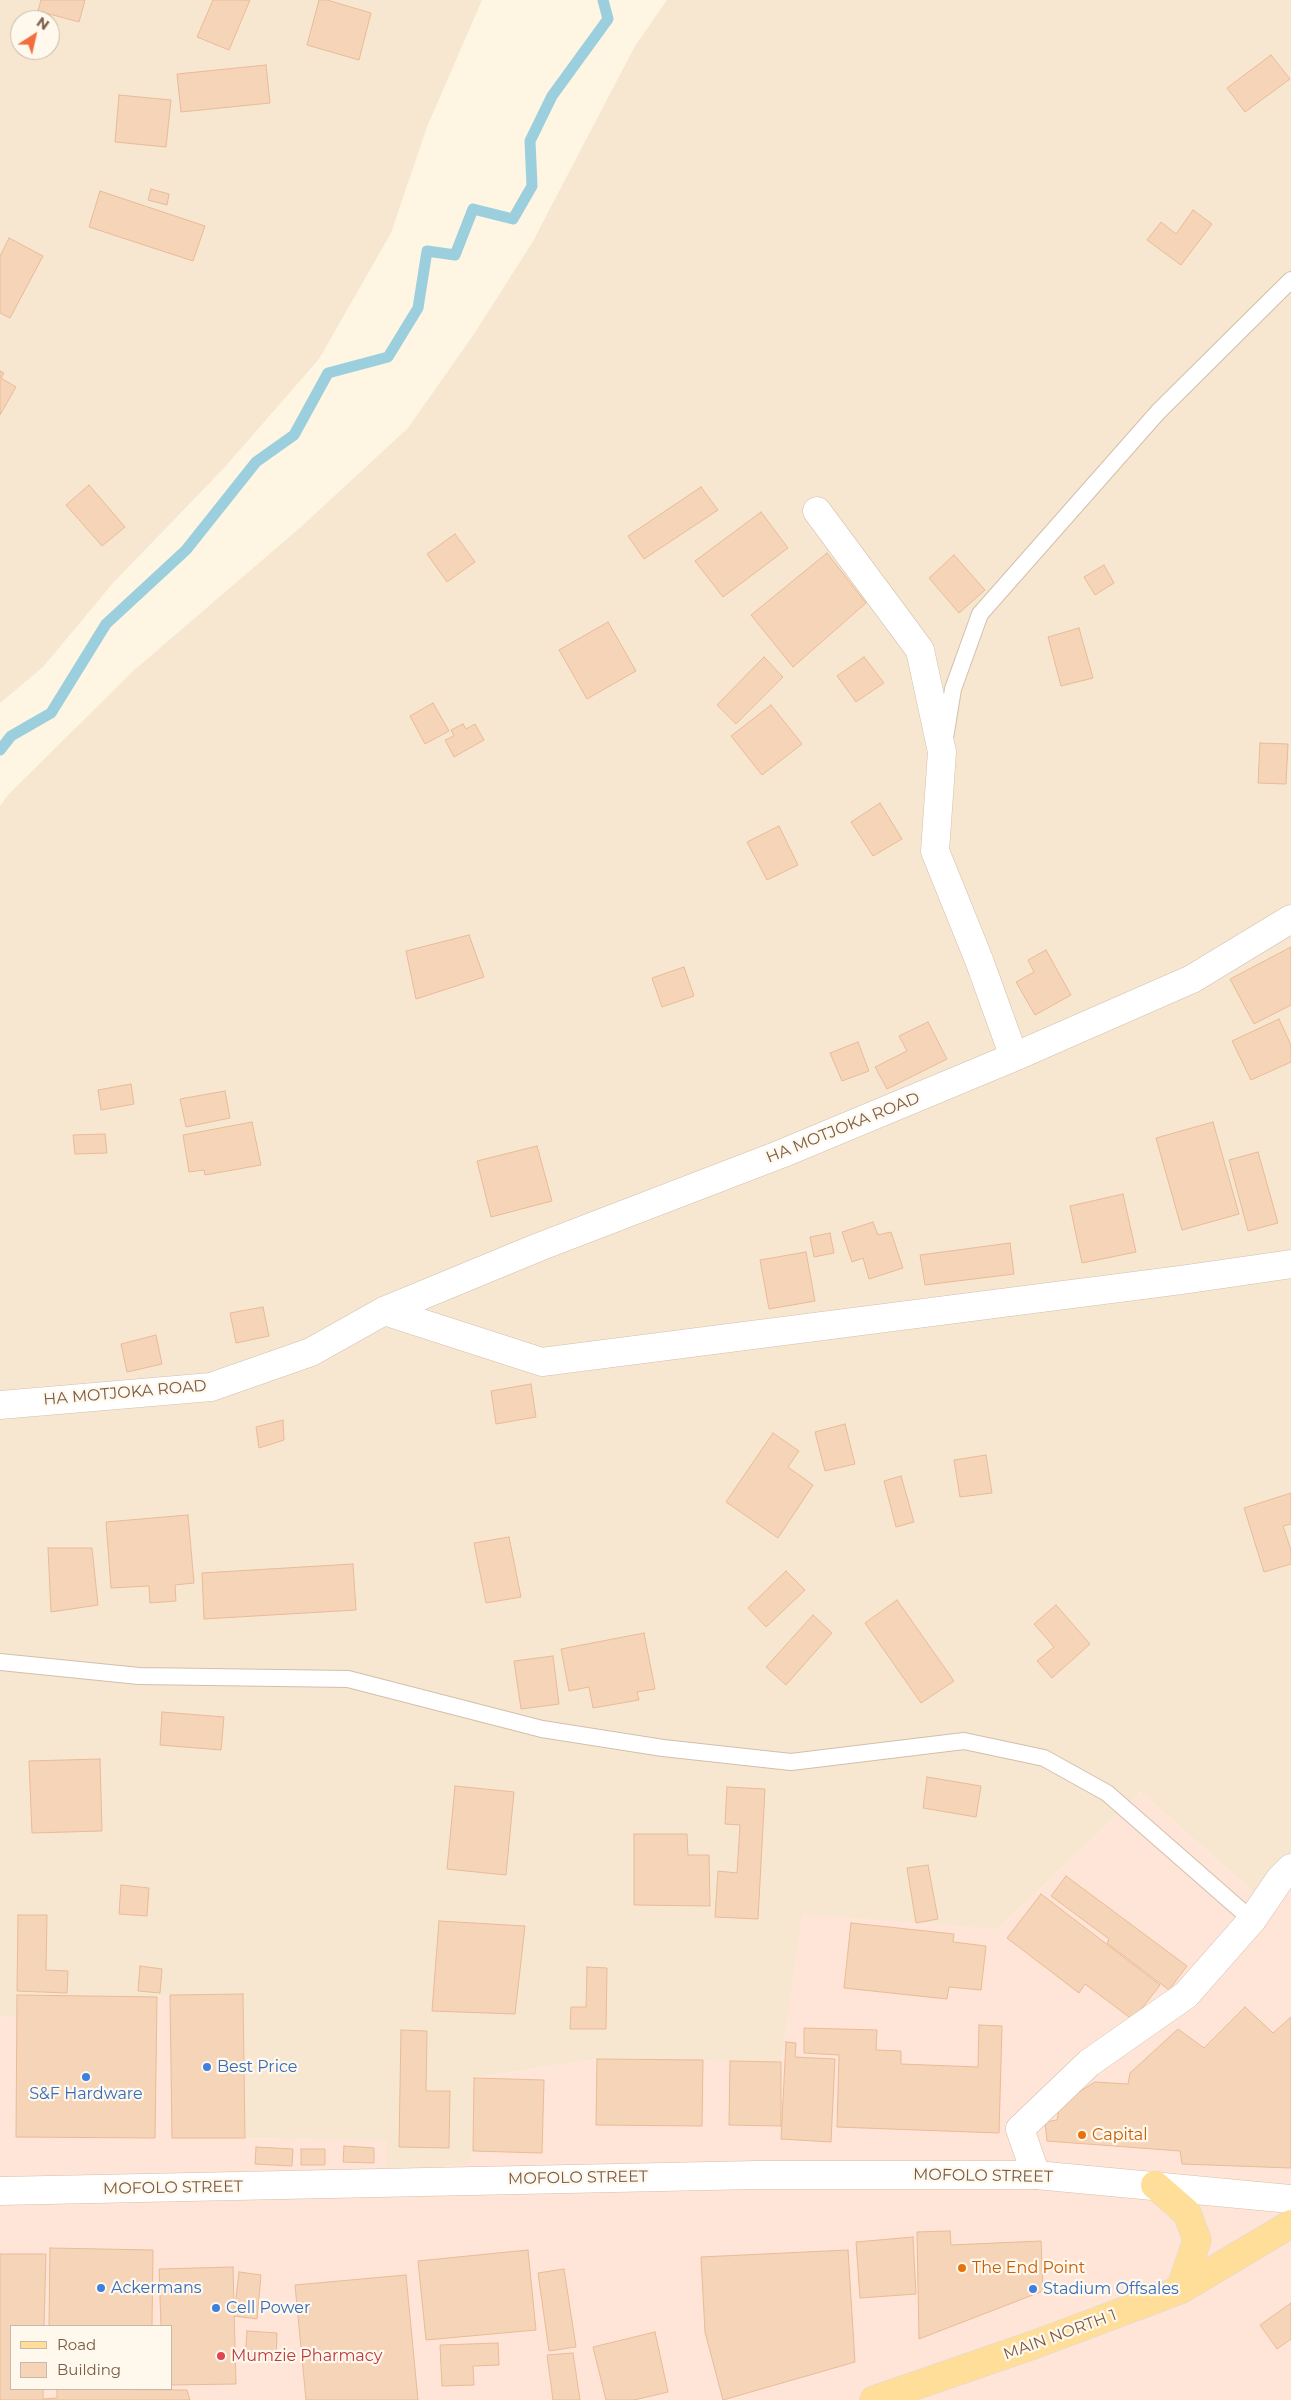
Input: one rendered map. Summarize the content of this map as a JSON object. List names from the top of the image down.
{
  "streets": {
    "main road": ["MAIN NORTH 1"],
    "street": ["HA MOTJOKA ROAD", "MOFOLO STREET"]
  },
  "places": [
    "Best Price",
    "S&F Hardware",
    "Capital",
    "The End Point",
    "Ackermans",
    "Stadium Offsales",
    "Cell Power",
    "Mumzie Pharmacy"
  ],
  "legend": ["Road", "Building"],
  "north": "top right"
}
